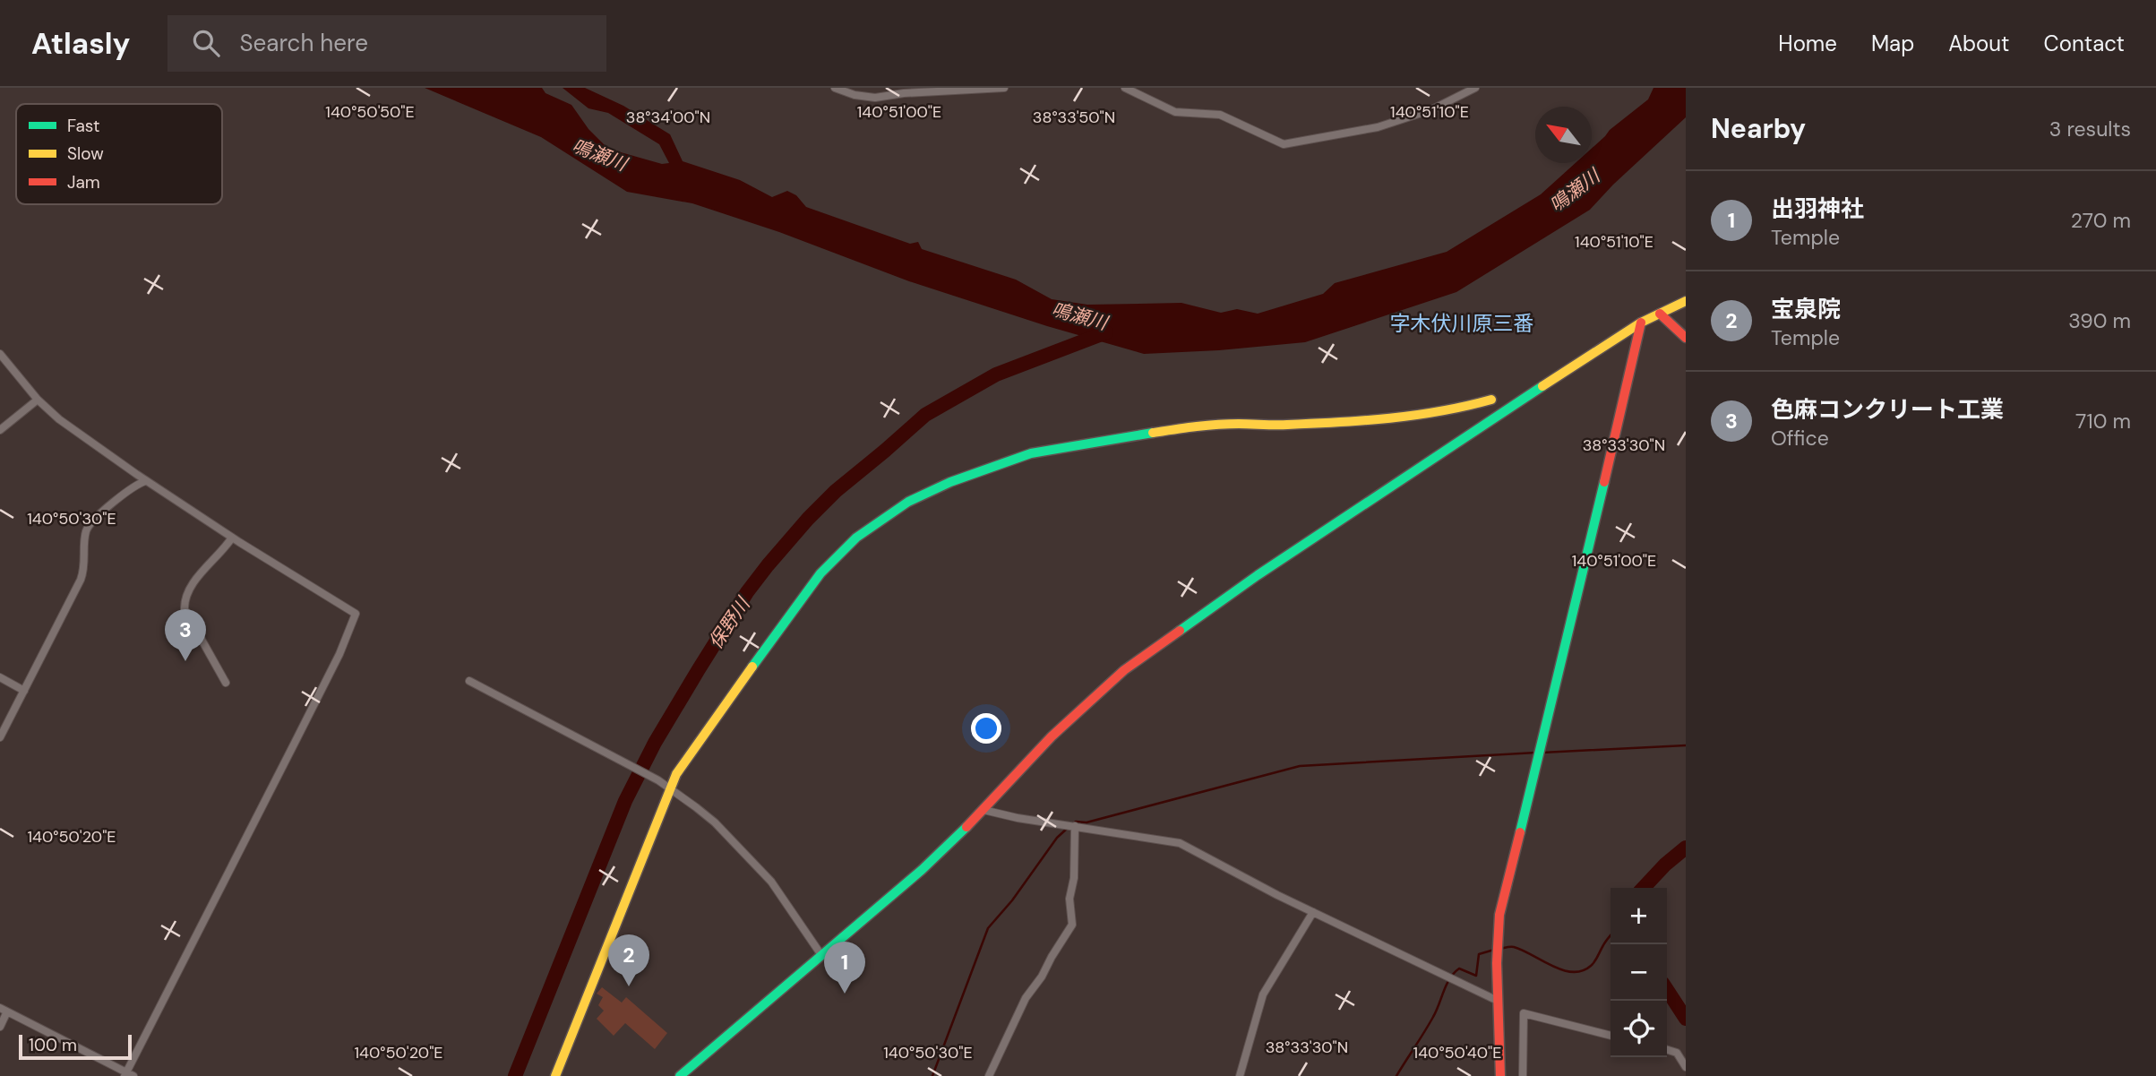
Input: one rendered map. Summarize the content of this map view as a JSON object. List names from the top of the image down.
{
  "districts": ["字木伏川原三番"],
  "water": ["鳴瀬川", "保野川"],
  "legend": ["Fast", "Slow", "Jam"],
  "scale_bar": "100 m",
  "north": "top left",
  "page": {
    "header": "Atlasly",
    "search": "Search here",
    "nav": [
      "Home",
      "Map",
      "About",
      "Contact"
    ],
    "heading": ["Nearby", "3 results"],
    "list": [
      {
        "mark": "1",
        "name": "出羽神社",
        "note": "Temple",
        "value": "270 m"
      },
      {
        "mark": "2",
        "name": "宝泉院",
        "note": "Temple",
        "value": "390 m"
      },
      {
        "mark": "3",
        "name": "色麻コンクリート工業",
        "note": "Office",
        "value": "710 m"
      }
    ],
    "pins": ["3", "2", "1"],
    "map_buttons": ["+", "−"],
    "scale": "100 m"
  },
  "coordinates": [
    "140°51'10\"E",
    "140°51'00\"E",
    "140°50'50\"E",
    "38°34'00\"N",
    "38°33'50\"N",
    "38°33'30\"N",
    "140°50'30\"E",
    "140°50'20\"E",
    "140°50'40\"E"
  ]
}
